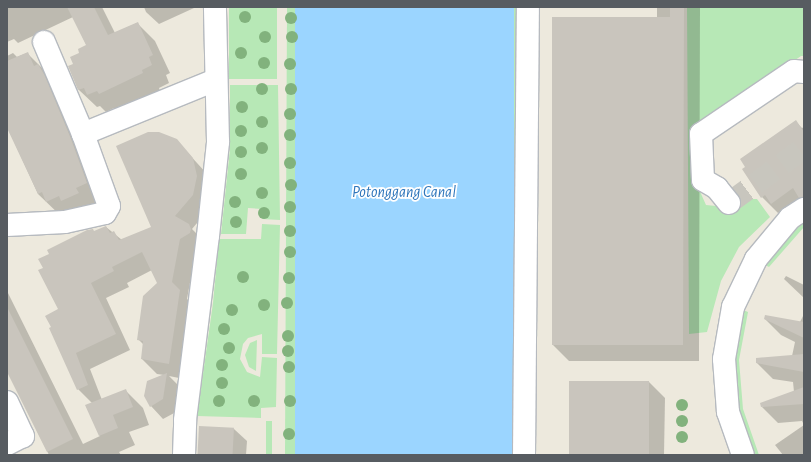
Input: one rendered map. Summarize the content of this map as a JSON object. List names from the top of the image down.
{
  "water": ["Potonggang Canal"]
}
